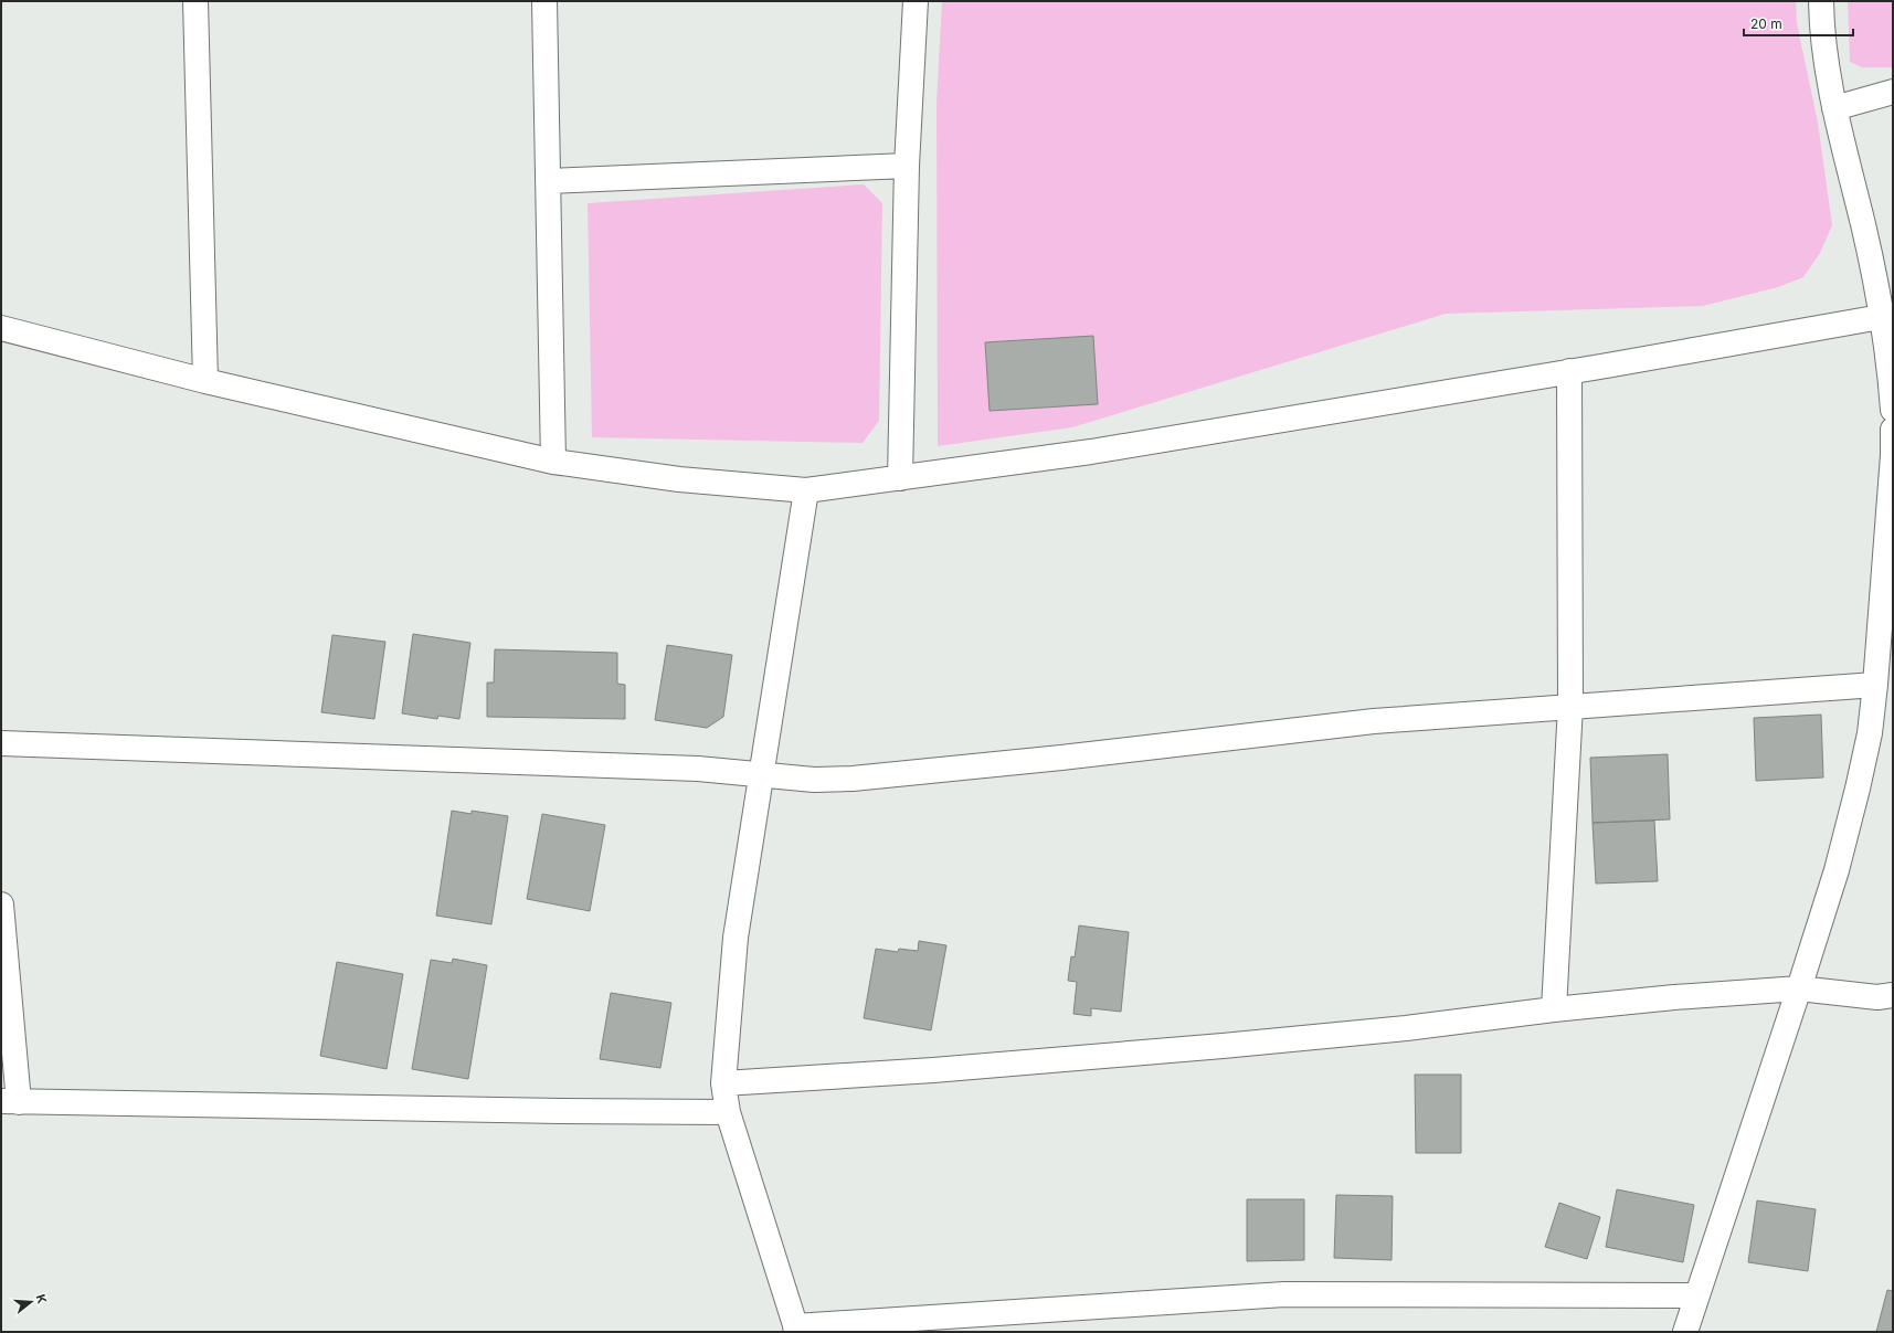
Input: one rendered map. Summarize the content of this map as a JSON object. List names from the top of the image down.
{
  "scale_bar": "20 m",
  "north": "right"
}
